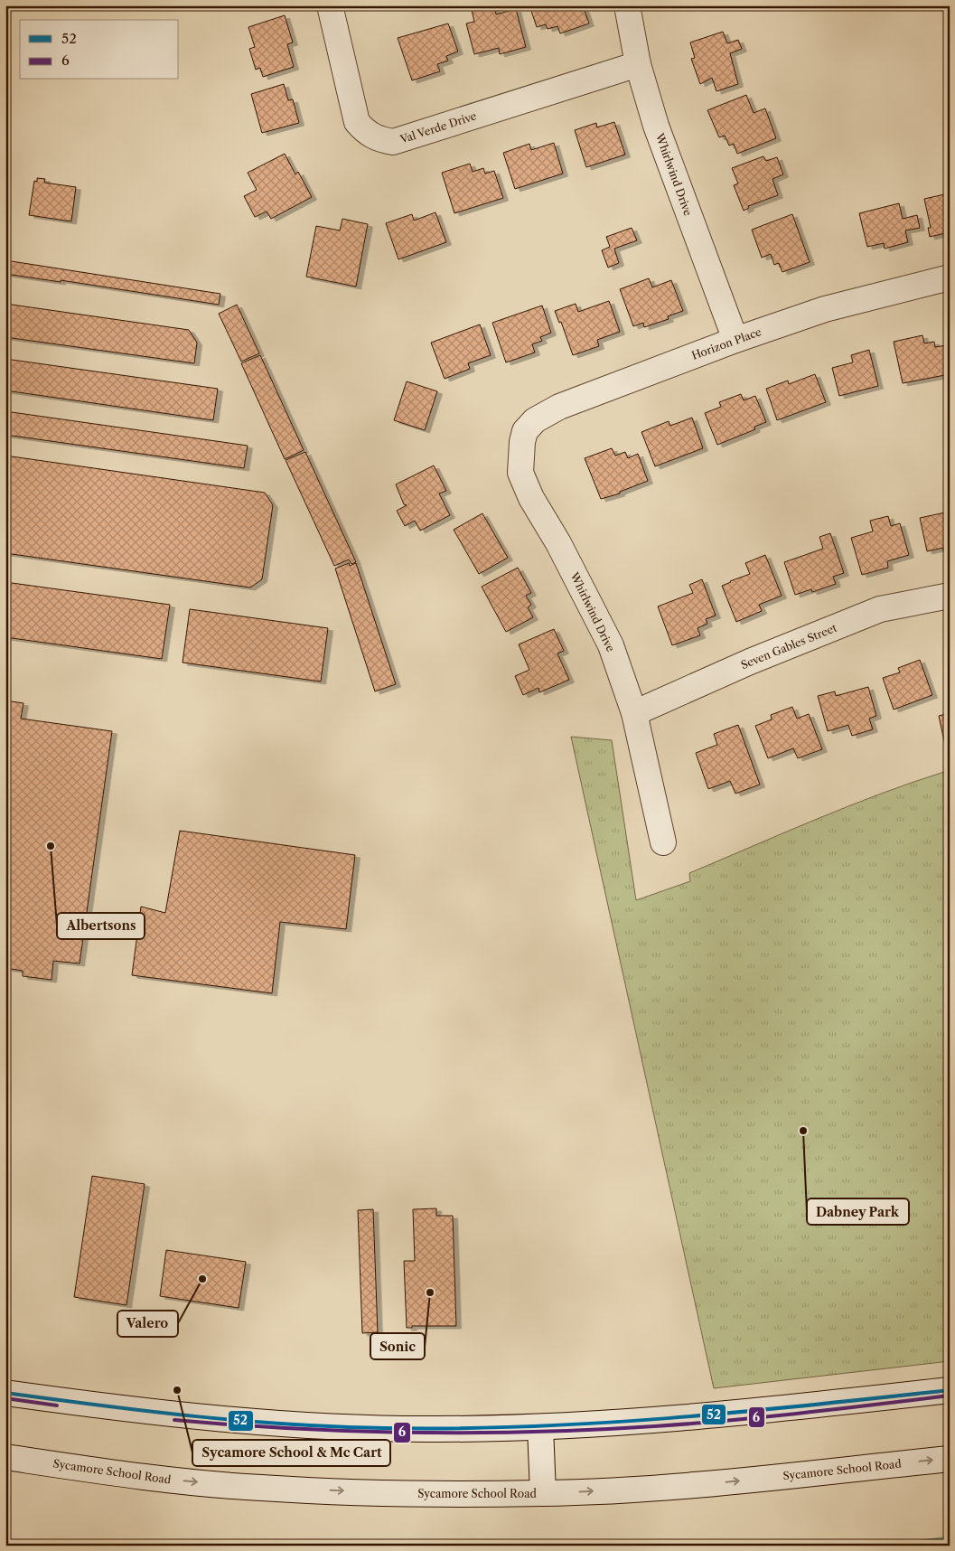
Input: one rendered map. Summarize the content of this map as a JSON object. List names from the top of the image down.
{
  "streets": {
    "street": [
      "Val Verde Drive",
      "Whirlwind Drive",
      "Horizon Place",
      "Seven Gables Street",
      "Sycamore School Road"
    ]
  },
  "crossings": [
    ["Val Verde Drive", "Whirlwind Drive"],
    ["Whirlwind Drive", "Horizon Place"],
    ["Whirlwind Drive", "Seven Gables Street"]
  ],
  "places": [
    "Albertsons",
    "Dabney Park",
    "Valero",
    "Sonic",
    "Sycamore School & Mc Cart"
  ],
  "lines": ["transit line 52", "transit line 6"],
  "legend": ["52", "6"]
}
